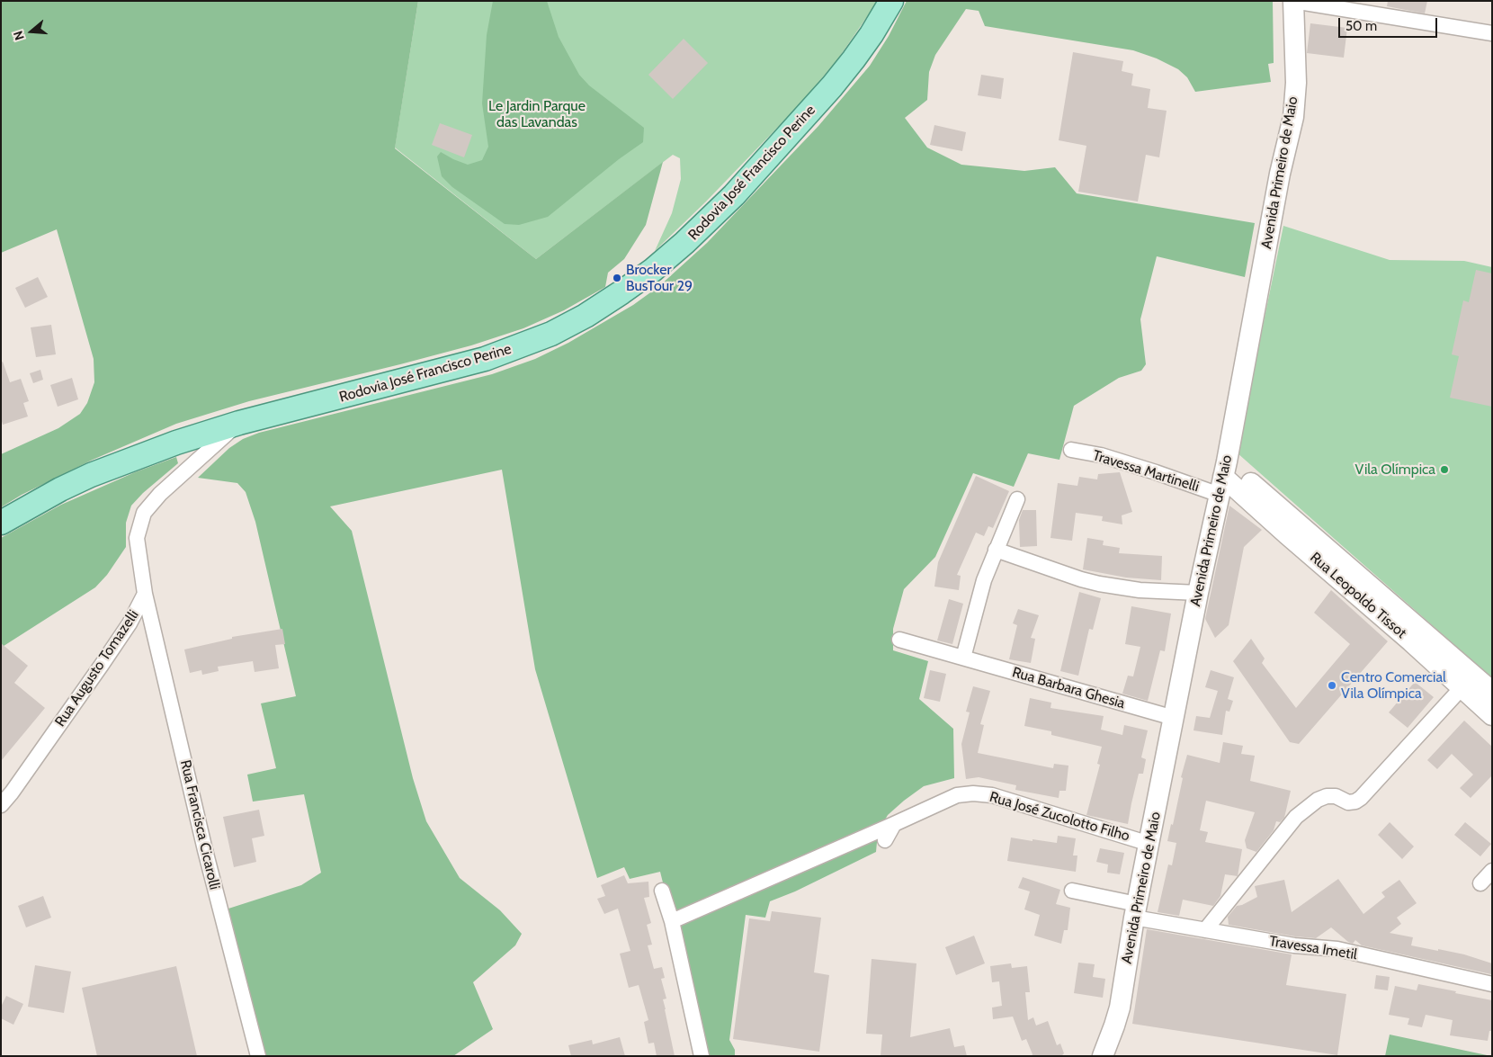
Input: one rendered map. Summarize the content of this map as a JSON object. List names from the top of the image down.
{
  "streets": {
    "main road": ["Rodovia José Francisco Perine", "Avenida Primeiro de Maio", "Rua Leopoldo Tissot"],
    "street": [
      "Travessa Martinelli",
      "Rua Augusto Tomazelli",
      "Rua Barbara Ghesia",
      "Rua José Zucolotto Filho",
      "Rua Francisca Cicarolli",
      "Travessa Imetil"
    ]
  },
  "crossings": [
    ["Rodovia José Francisco Perine", "Rua Augusto Tomazelli"],
    ["Avenida Primeiro de Maio", "Travessa Martinelli"],
    ["Avenida Primeiro de Maio", "Rua Leopoldo Tissot"],
    ["Avenida Primeiro de Maio", "Rua Barbara Ghesia"],
    ["Avenida Primeiro de Maio", "Rua José Zucolotto Filho"],
    ["Avenida Primeiro de Maio", "Travessa Imetil"],
    ["Travessa Martinelli", "Rua Leopoldo Tissot"],
    ["Rua Augusto Tomazelli", "Rua Francisca Cicarolli"]
  ],
  "parks": ["Le Jardin Parque das Lavandas"],
  "places": ["Brocker BusTour 29", "Vila Olímpica", "Centro Comercial Vila Olímpica"],
  "scale_bar": "50 m",
  "north": "left"
}
